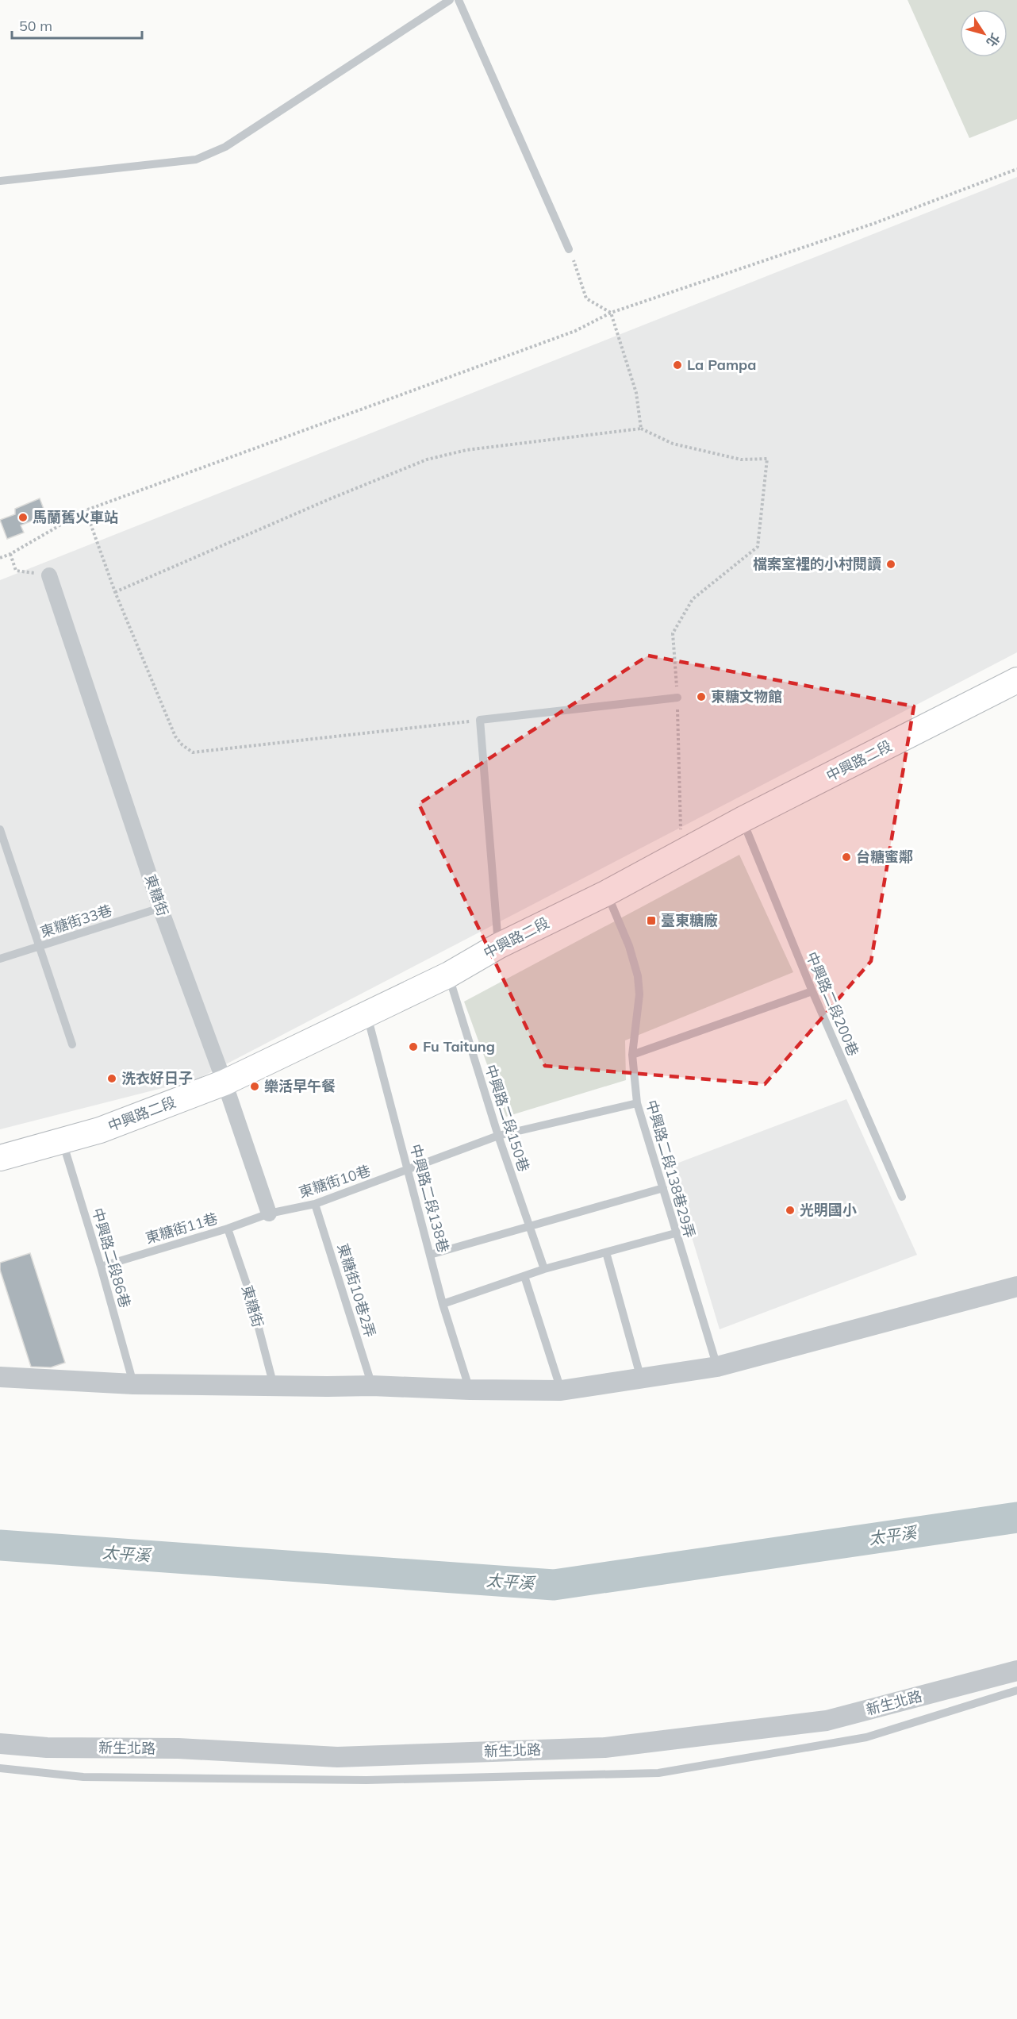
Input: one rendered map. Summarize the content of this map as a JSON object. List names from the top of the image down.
{
  "streets": {
    "main road": ["中興路二段"],
    "street": ["東糖街", "新生北路"],
    "lane": [
      "東糖街33巷",
      "中興路二段200巷",
      "中興路二段150巷",
      "中興路二段138巷29弄",
      "東糖街10巷",
      "中興路二段138巷",
      "東糖街11巷",
      "中興路二段86巷",
      "東糖街10巷2弄"
    ]
  },
  "crossings": [
    ["中興路二段", "東糖街"],
    ["中興路二段", "中興路二段200巷"],
    ["中興路二段", "中興路二段150巷"],
    ["中興路二段", "中興路二段138巷29弄"],
    ["中興路二段", "中興路二段138巷"],
    ["中興路二段", "中興路二段86巷"],
    ["東糖街", "東糖街33巷"],
    ["東糖街", "東糖街10巷"],
    ["東糖街", "東糖街11巷"],
    ["中興路二段150巷", "東糖街10巷"],
    ["中興路二段138巷29弄", "東糖街10巷"],
    ["東糖街10巷", "中興路二段138巷"],
    ["東糖街10巷", "東糖街11巷"],
    ["東糖街10巷", "東糖街10巷2弄"],
    ["東糖街11巷", "中興路二段86巷"]
  ],
  "water": ["太平溪"],
  "places": {
    "other": [
      "La Pampa",
      "馬蘭舊火車站",
      "檔案室裡的小村閱讀",
      "東糖文物館",
      "台糖蜜鄰",
      "Fu Taitung",
      "洗衣好日子",
      "樂活早午餐",
      "光明國小"
    ],
    "transit": ["臺東糖廠"]
  },
  "scale_bar": "50 m",
  "north": "bottom right"
}
